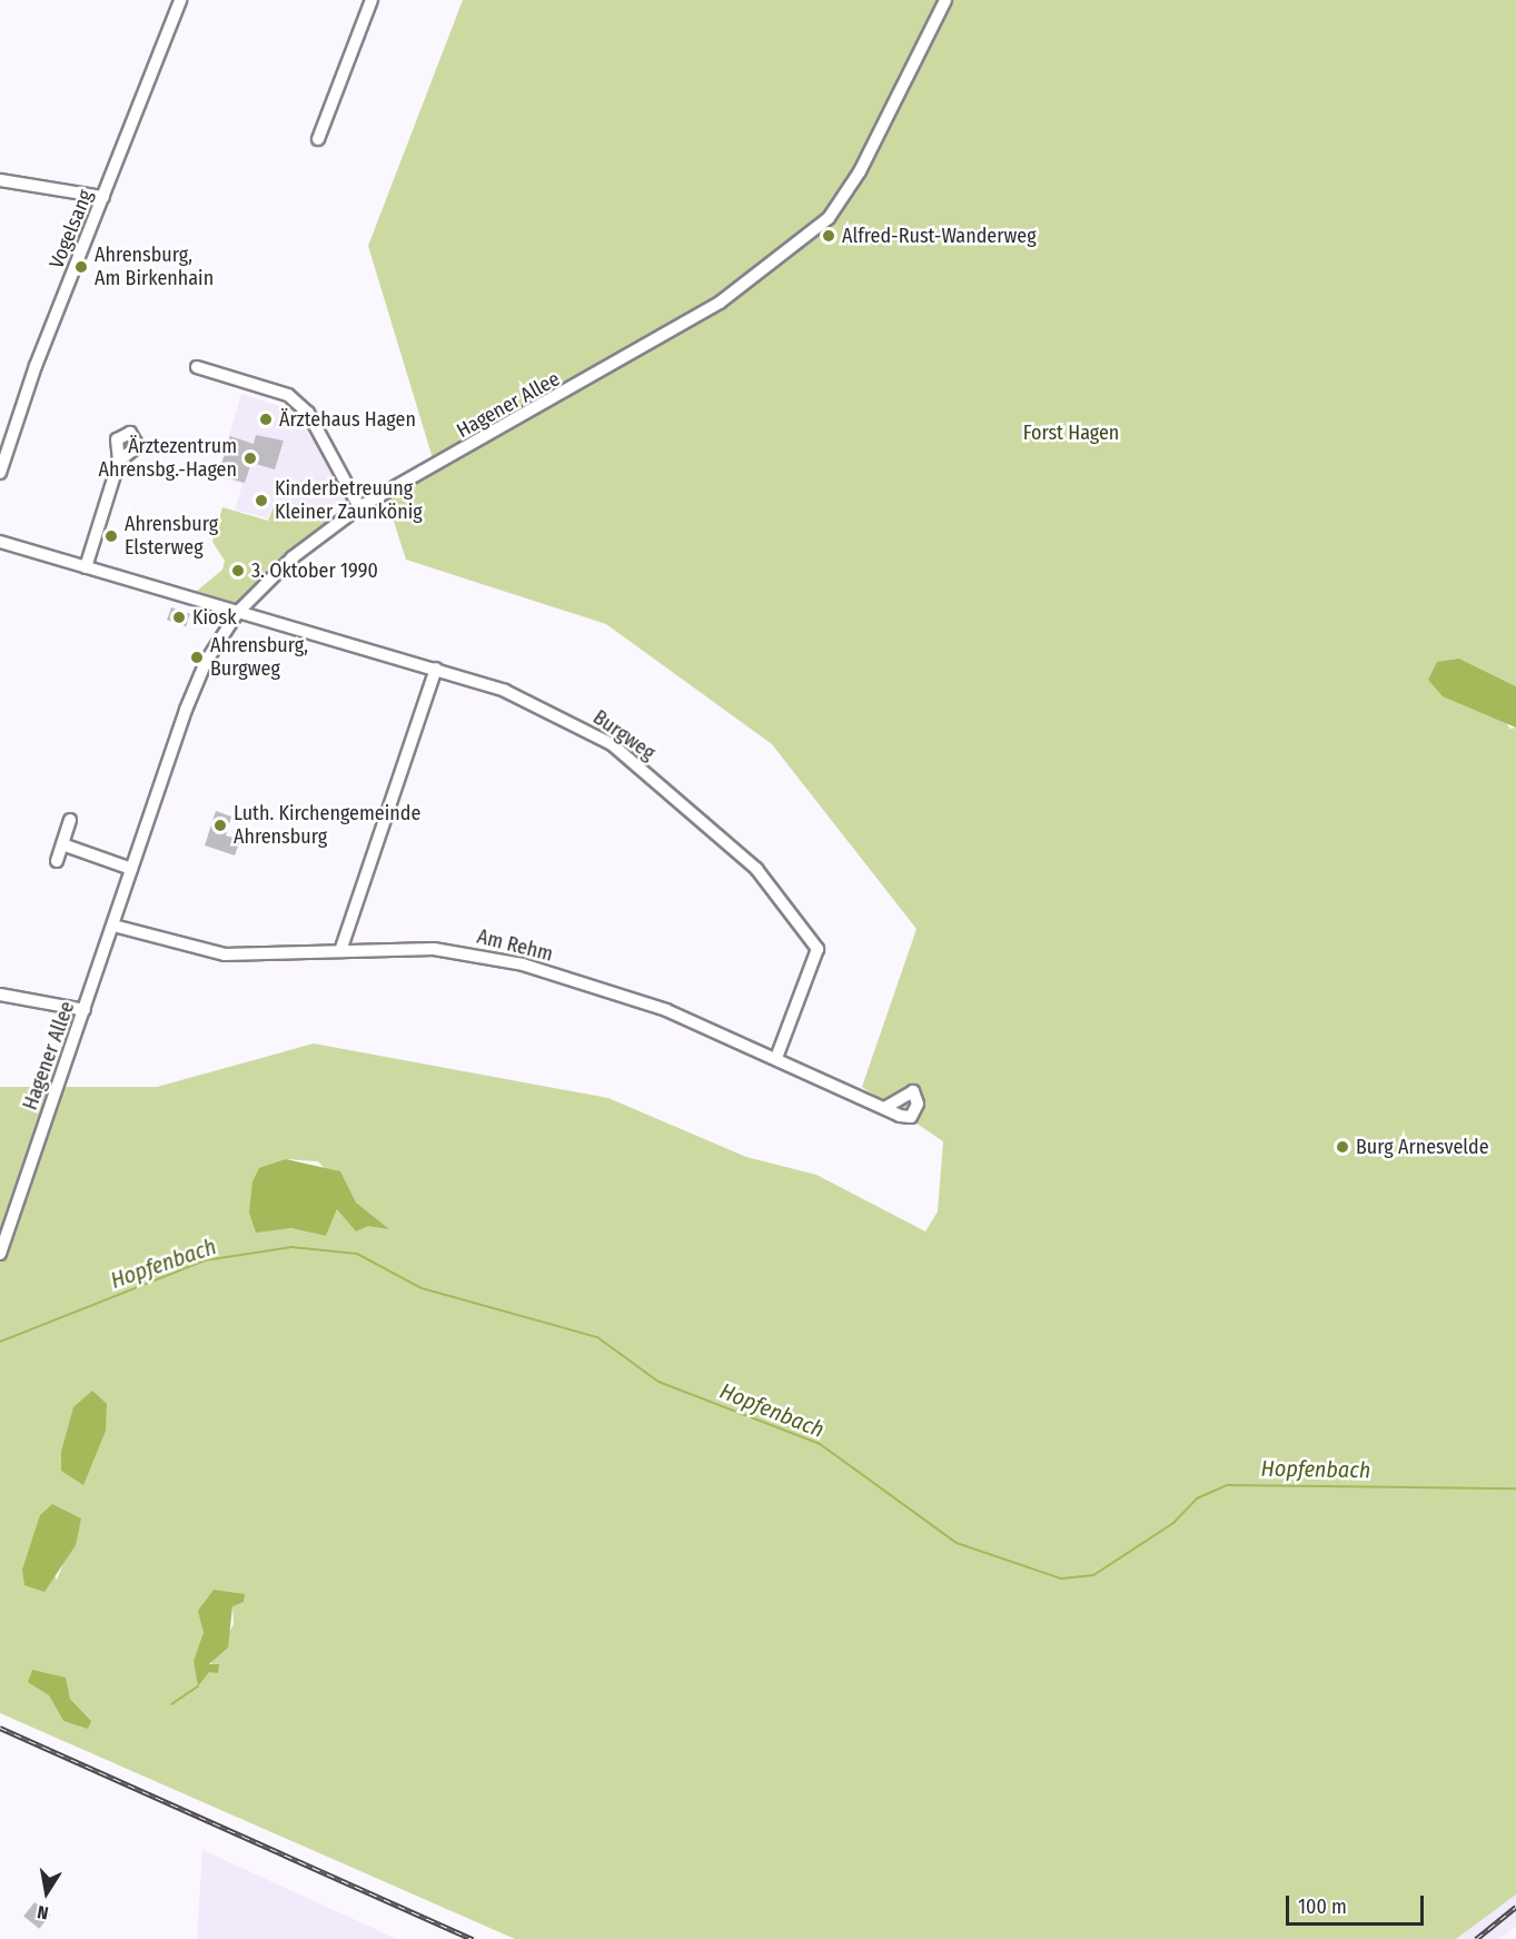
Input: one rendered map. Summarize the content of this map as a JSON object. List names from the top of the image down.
{
  "streets": {
    "street": [
      "Vogelsang",
      "Hagener Allee",
      "Burgweg",
      "Am Rehm"
    ]
  },
  "crossings": [
    ["Hagener Allee", "Burgweg"],
    ["Hagener Allee", "Am Rehm"],
    ["Burgweg", "Am Rehm"]
  ],
  "water": ["Hopfenbach"],
  "parks": ["Forst Hagen"],
  "places": [
    "Alfred-Rust-Wanderweg",
    "Ahrensburg, Am Birkenhain",
    "Ärztehaus Hagen",
    "Ärztezentrum Ahrensbg.-Hagen",
    "Kinderbetreuung Kleiner Zaunkönig",
    "Ahrensburg Elsterweg",
    "3. Oktober 1990",
    "Kiosk",
    "Ahrensburg, Burgweg",
    "Luth. Kirchengemeinde Ahrensburg",
    "Burg Arnesvelde"
  ],
  "scale_bar": "100 m",
  "north": "bottom"
}
